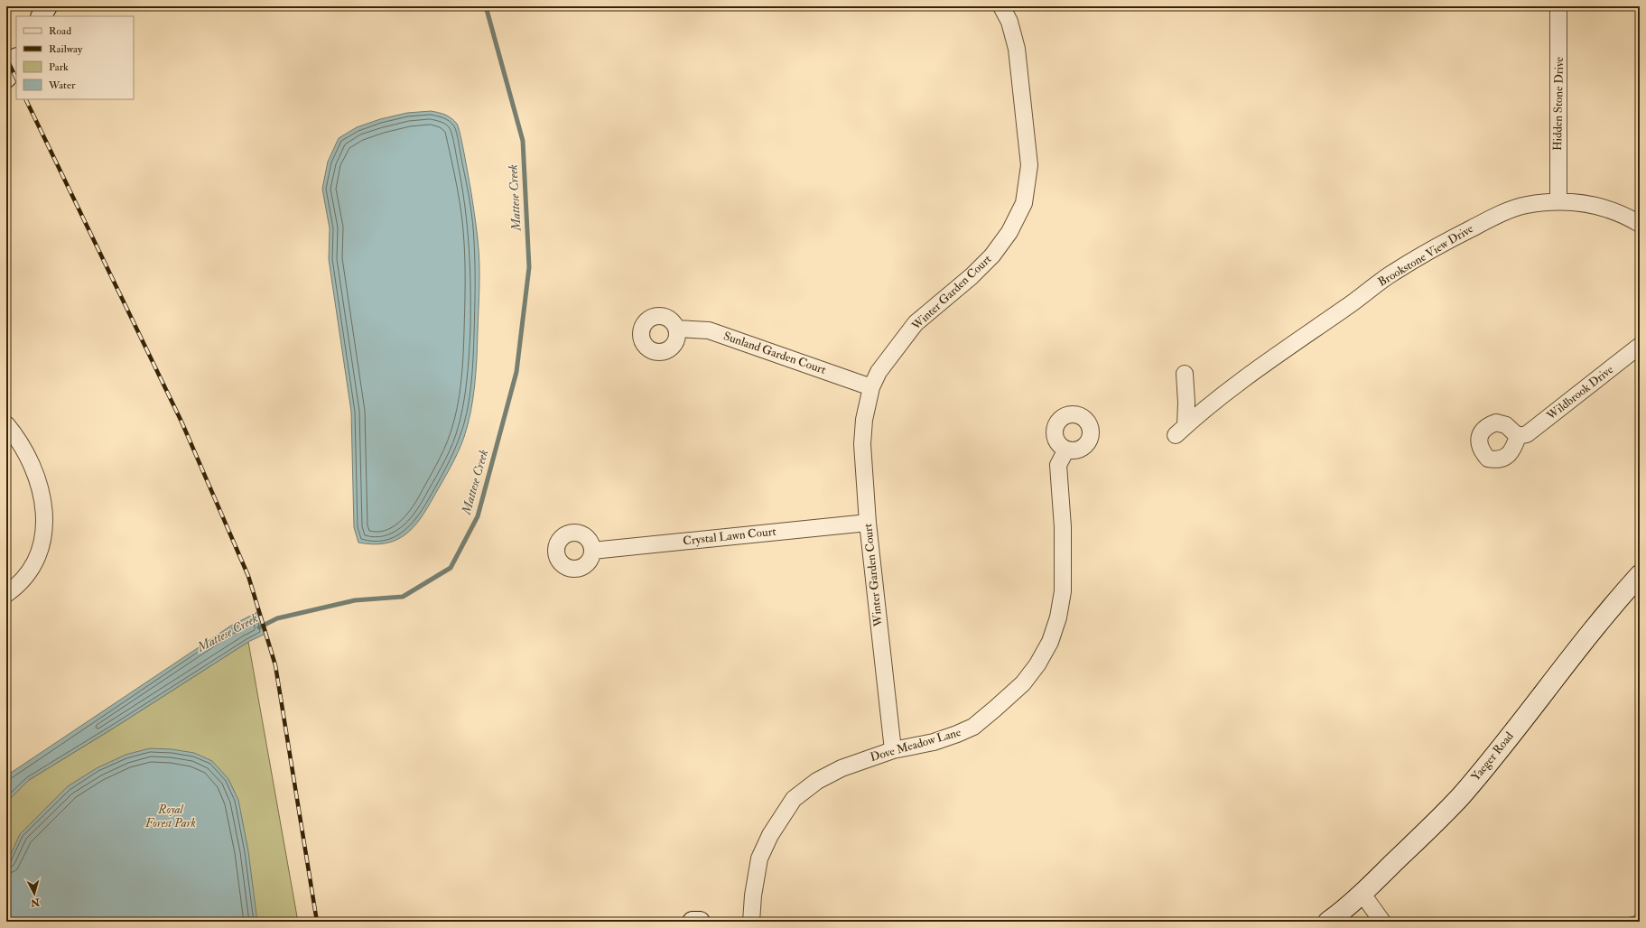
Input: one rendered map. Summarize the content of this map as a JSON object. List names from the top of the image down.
{
  "streets": {
    "street": [
      "Hidden Stone Drive",
      "Brookstone View Drive",
      "Winter Garden Court",
      "Sunland Garden Court",
      "Wildbrook Drive",
      "Crystal Lawn Court",
      "Dove Meadow Lane",
      "Yaeger Road"
    ]
  },
  "crossings": [
    ["Hidden Stone Drive", "Brookstone View Drive"],
    ["Winter Garden Court", "Sunland Garden Court"],
    ["Winter Garden Court", "Crystal Lawn Court"],
    ["Winter Garden Court", "Dove Meadow Lane"]
  ],
  "water": ["Mattese Creek"],
  "parks": ["Royal Forest Park"],
  "legend": [
    "Road",
    "Railway",
    "Park",
    "Water"
  ],
  "north": "bottom"
}
